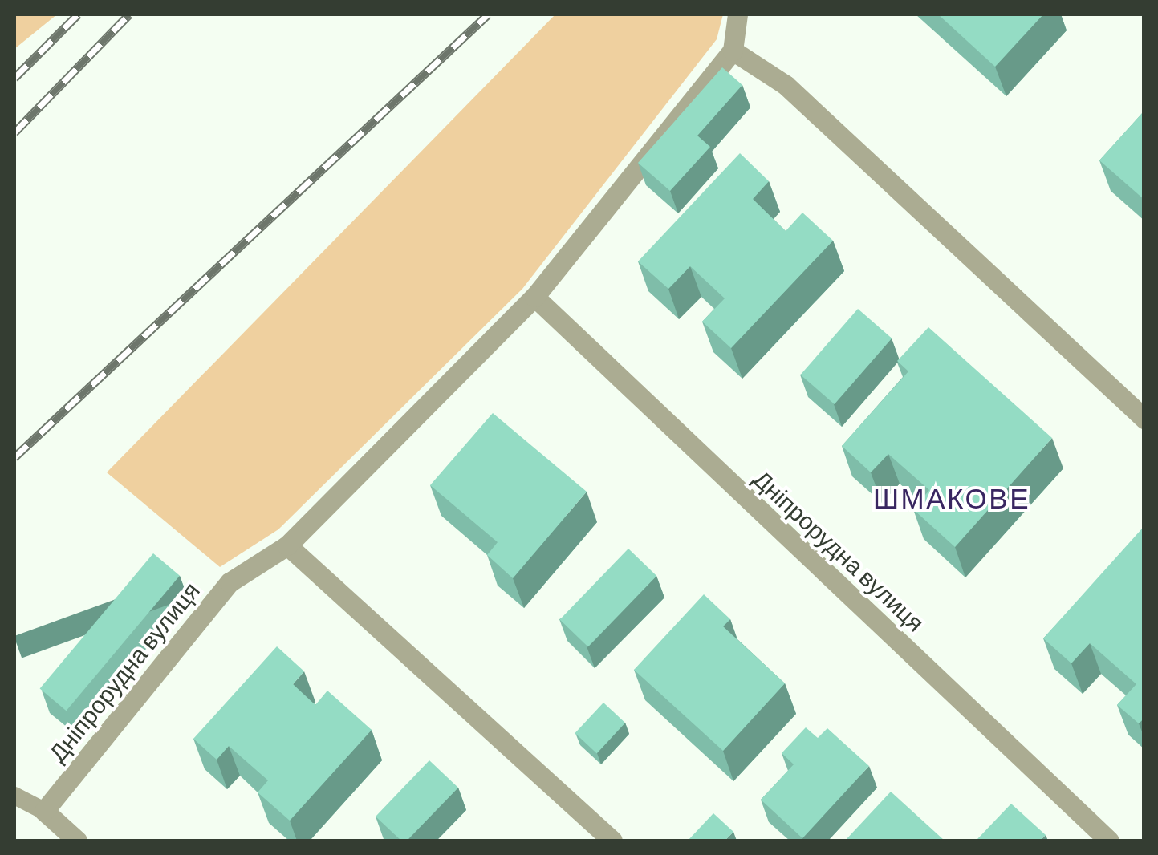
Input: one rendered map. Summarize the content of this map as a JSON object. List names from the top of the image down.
{
  "streets": {
    "street": ["Дніпрорудна вулиця"]
  },
  "districts": ["ШМАКОВЕ"]
}
